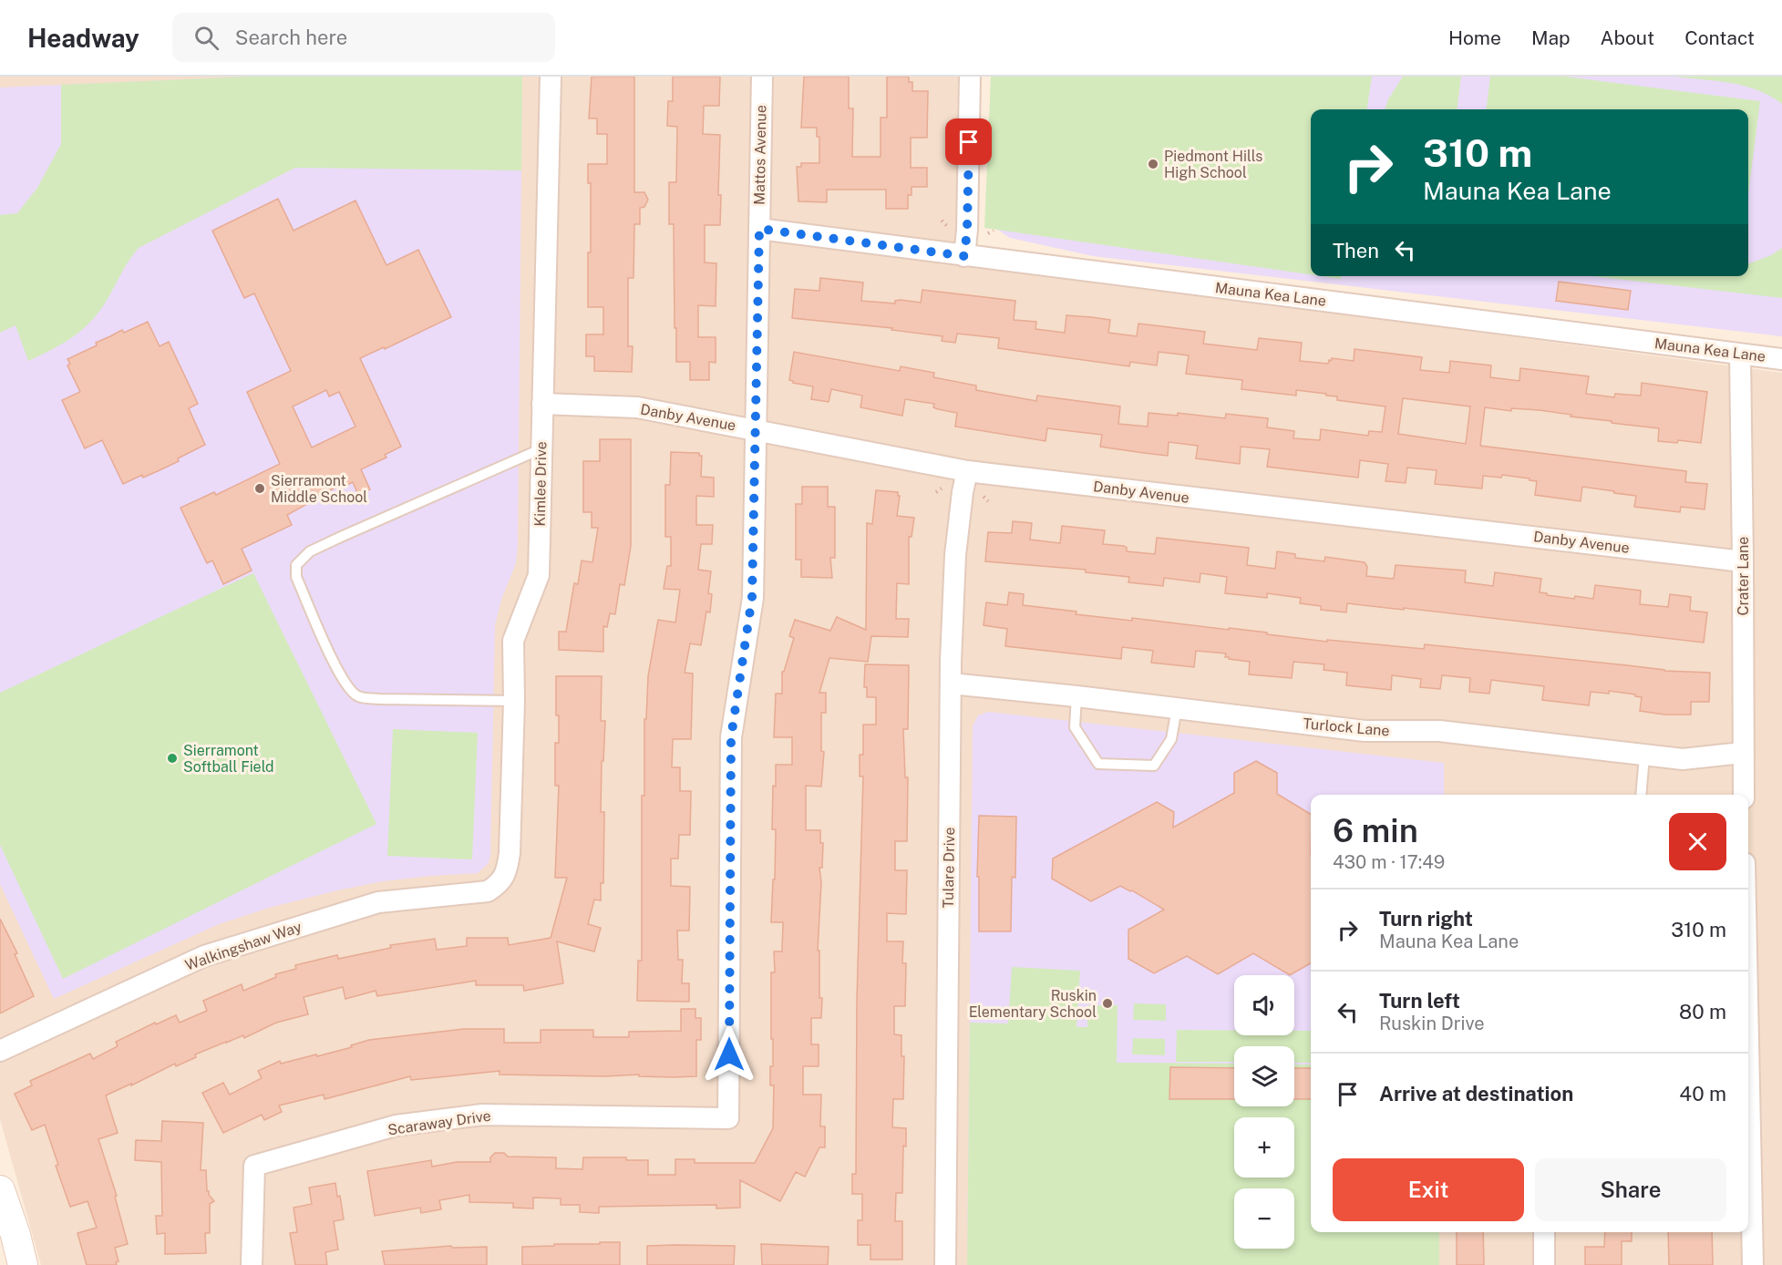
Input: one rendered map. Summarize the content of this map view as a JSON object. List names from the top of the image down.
{
  "streets": {
    "street": [
      "Mattos Avenue",
      "Mauna Kea Lane",
      "Danby Avenue",
      "Kimlee Drive",
      "Crater Lane",
      "Turlock Lane",
      "Tulare Drive",
      "Walkingshaw Way",
      "Scaraway Drive"
    ]
  },
  "crossings": [
    ["Mattos Avenue", "Mauna Kea Lane"],
    ["Mattos Avenue", "Danby Avenue"],
    ["Mattos Avenue", "Scaraway Drive"],
    ["Mauna Kea Lane", "Crater Lane"],
    ["Danby Avenue", "Kimlee Drive"],
    ["Danby Avenue", "Crater Lane"],
    ["Danby Avenue", "Tulare Drive"],
    ["Kimlee Drive", "Walkingshaw Way"],
    ["Crater Lane", "Turlock Lane"],
    ["Turlock Lane", "Tulare Drive"]
  ],
  "places": [
    "Piedmont Hills High School",
    "Sierramont Middle School",
    "Sierramont Softball Field",
    "Ruskin Elementary School"
  ],
  "page": {
    "header": "Headway",
    "search": "Search here",
    "nav": [
      "Home",
      "Map",
      "About",
      "Contact"
    ],
    "turn": ["310 m", "Mauna Kea Lane"],
    "then": "Then",
    "heading": ["6 min", "430 m · 17:49"],
    "list": [
      {
        "name": "Turn right",
        "note": "Mauna Kea Lane",
        "value": "310 m"
      },
      {
        "name": "Turn left",
        "note": "Ruskin Drive",
        "value": "80 m"
      },
      {
        "name": "Arrive at destination",
        "value": "40 m"
      }
    ],
    "map_buttons": ["+", "−"],
    "buttons": ["Exit", "Share"]
  }
}
